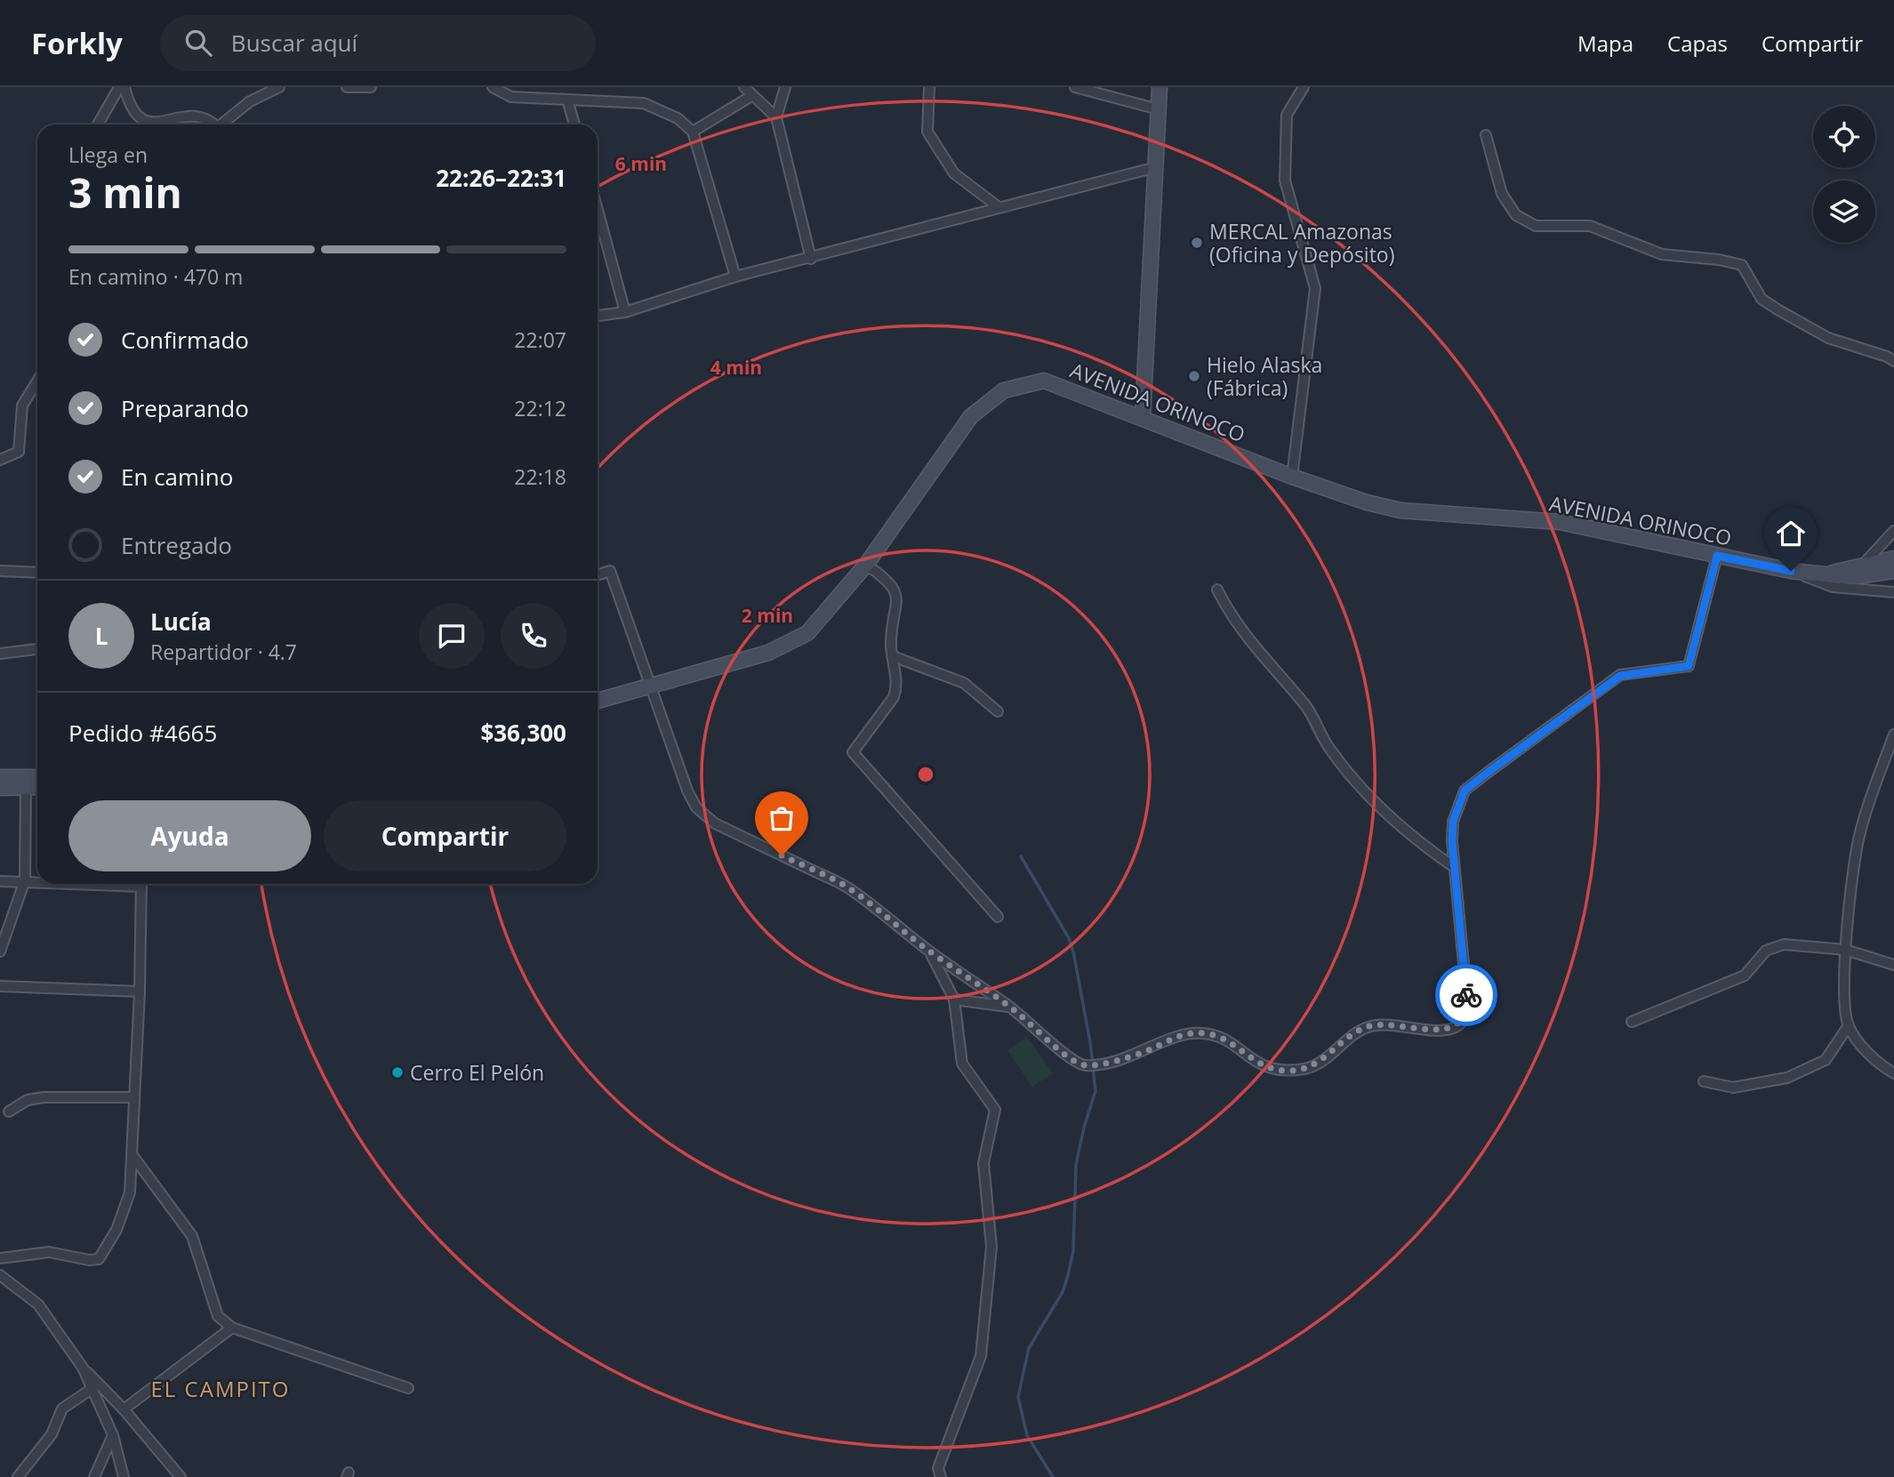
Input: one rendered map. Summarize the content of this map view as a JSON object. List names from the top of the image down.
{
  "streets": {
    "main road": ["AVENIDA ORINOCO"]
  },
  "districts": ["EL CAMPITO"],
  "places": ["MERCAL Amazonas (Oficina y Depósito)", "Hielo Alaska (Fábrica)", "Cerro El Pelón"],
  "page": {
    "header": "Forkly",
    "search": "Buscar aquí",
    "nav": ["Mapa", "Capas", "Compartir"],
    "heading": ["3 min", "Llega en", "22:26–22:31"],
    "panel": [
      "Lucía",
      "Repartidor · 4.7",
      "Pedido #4665",
      "$36,300"
    ],
    "bar": "En camino · 470 m",
    "list": [
      ["Confirmado", "22:07"],
      ["Preparando", "22:12"],
      ["En camino", "22:18"],
      "Entregado"
    ],
    "round": "L",
    "buttons": ["Ayuda", "Compartir"]
  },
  "rings": ["6 min", "4 min", "2 min"]
}
